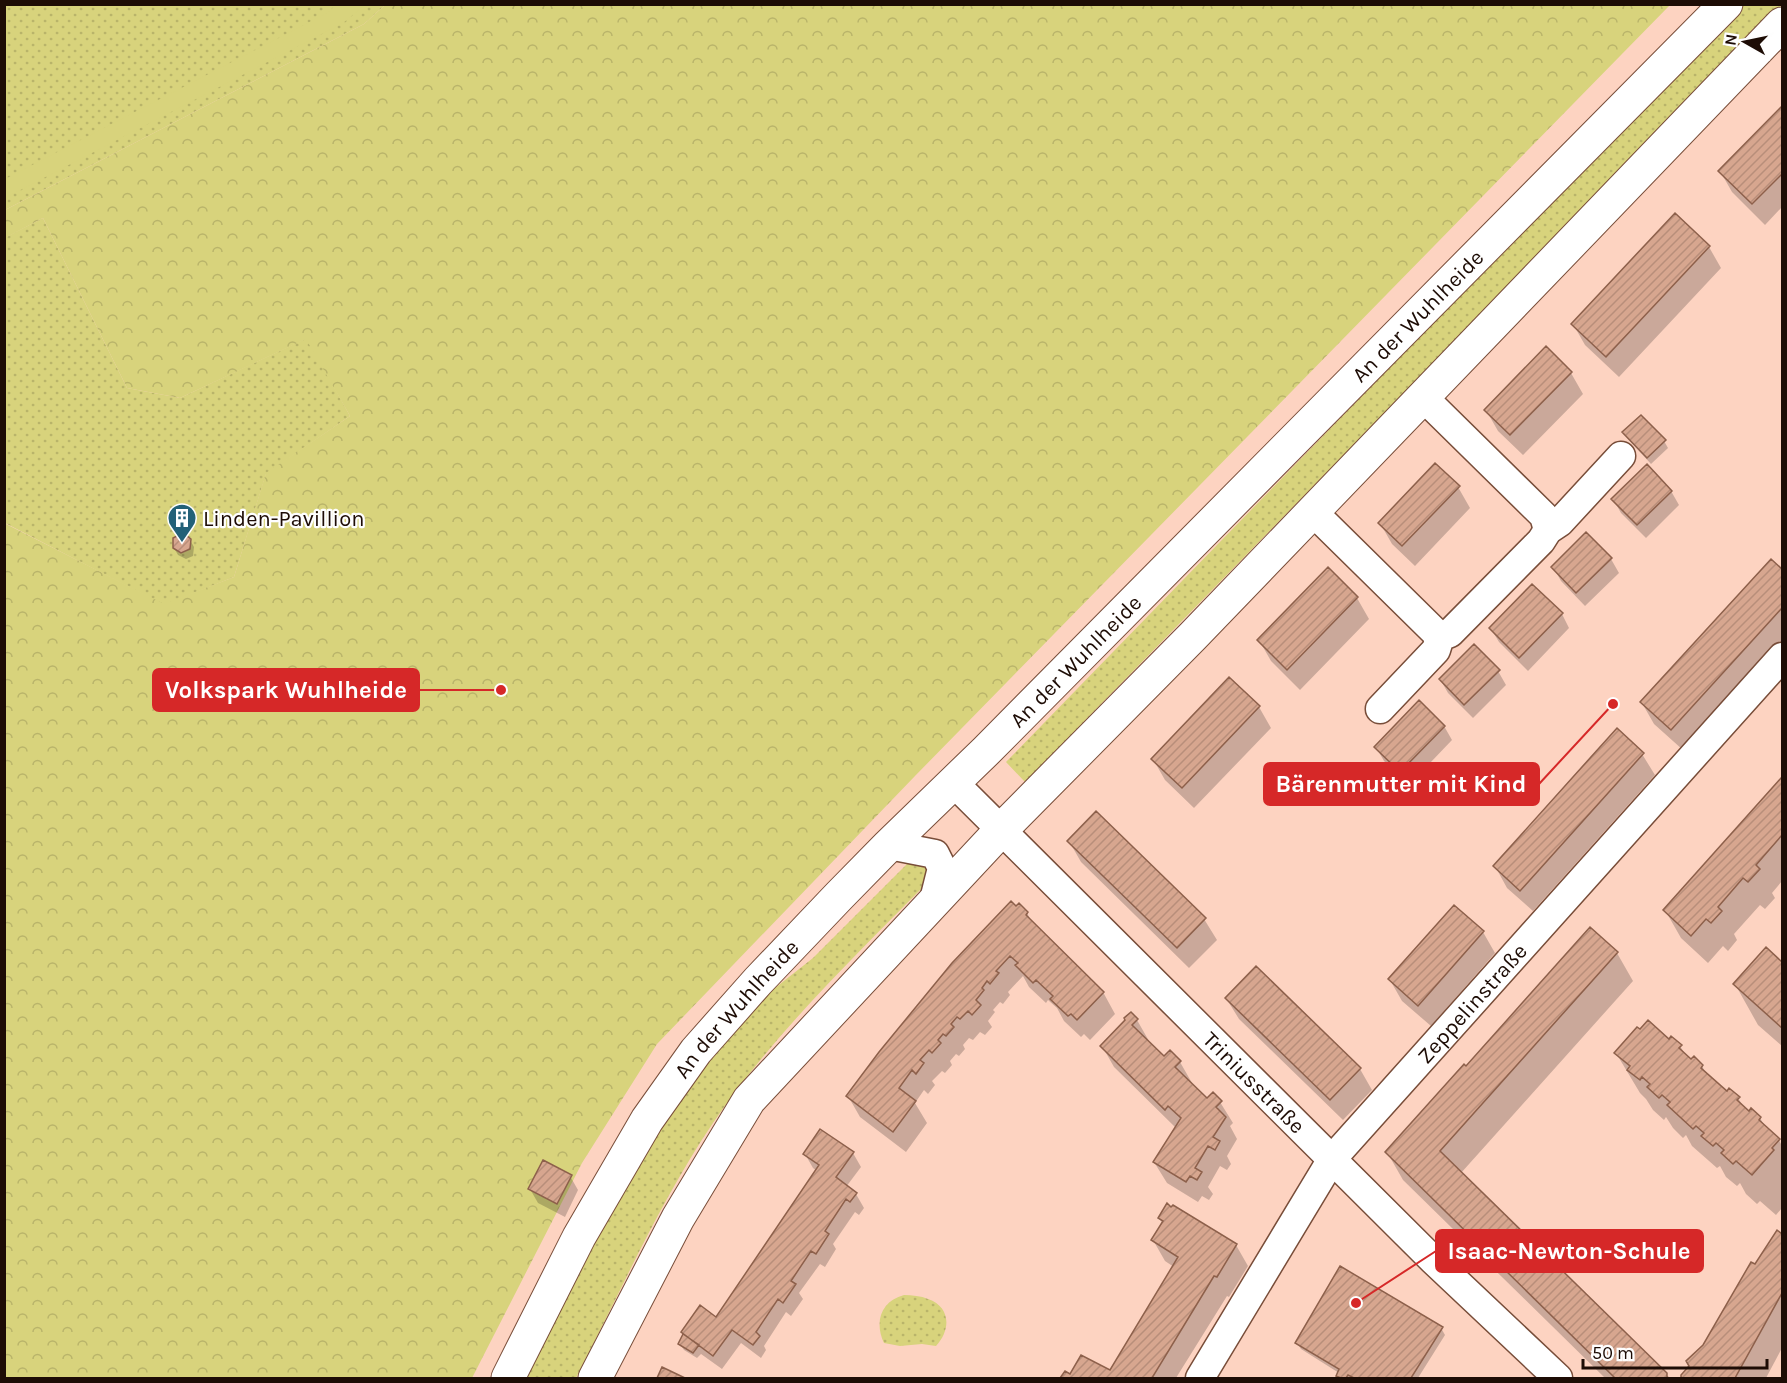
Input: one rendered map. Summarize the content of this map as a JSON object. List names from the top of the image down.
{
  "streets": {
    "main road": ["An der Wuhlheide"],
    "street": ["Zeppelinstraße", "Triniusstraße"]
  },
  "crossings": [
    ["An der Wuhlheide", "Triniusstraße"],
    ["Zeppelinstraße", "Triniusstraße"]
  ],
  "places": {
    "building": ["Linden-Pavillion"],
    "other": ["Volkspark Wuhlheide", "Bärenmutter mit Kind", "Isaac-Newton-Schule"]
  },
  "scale_bar": "50 m",
  "north": "left"
}
